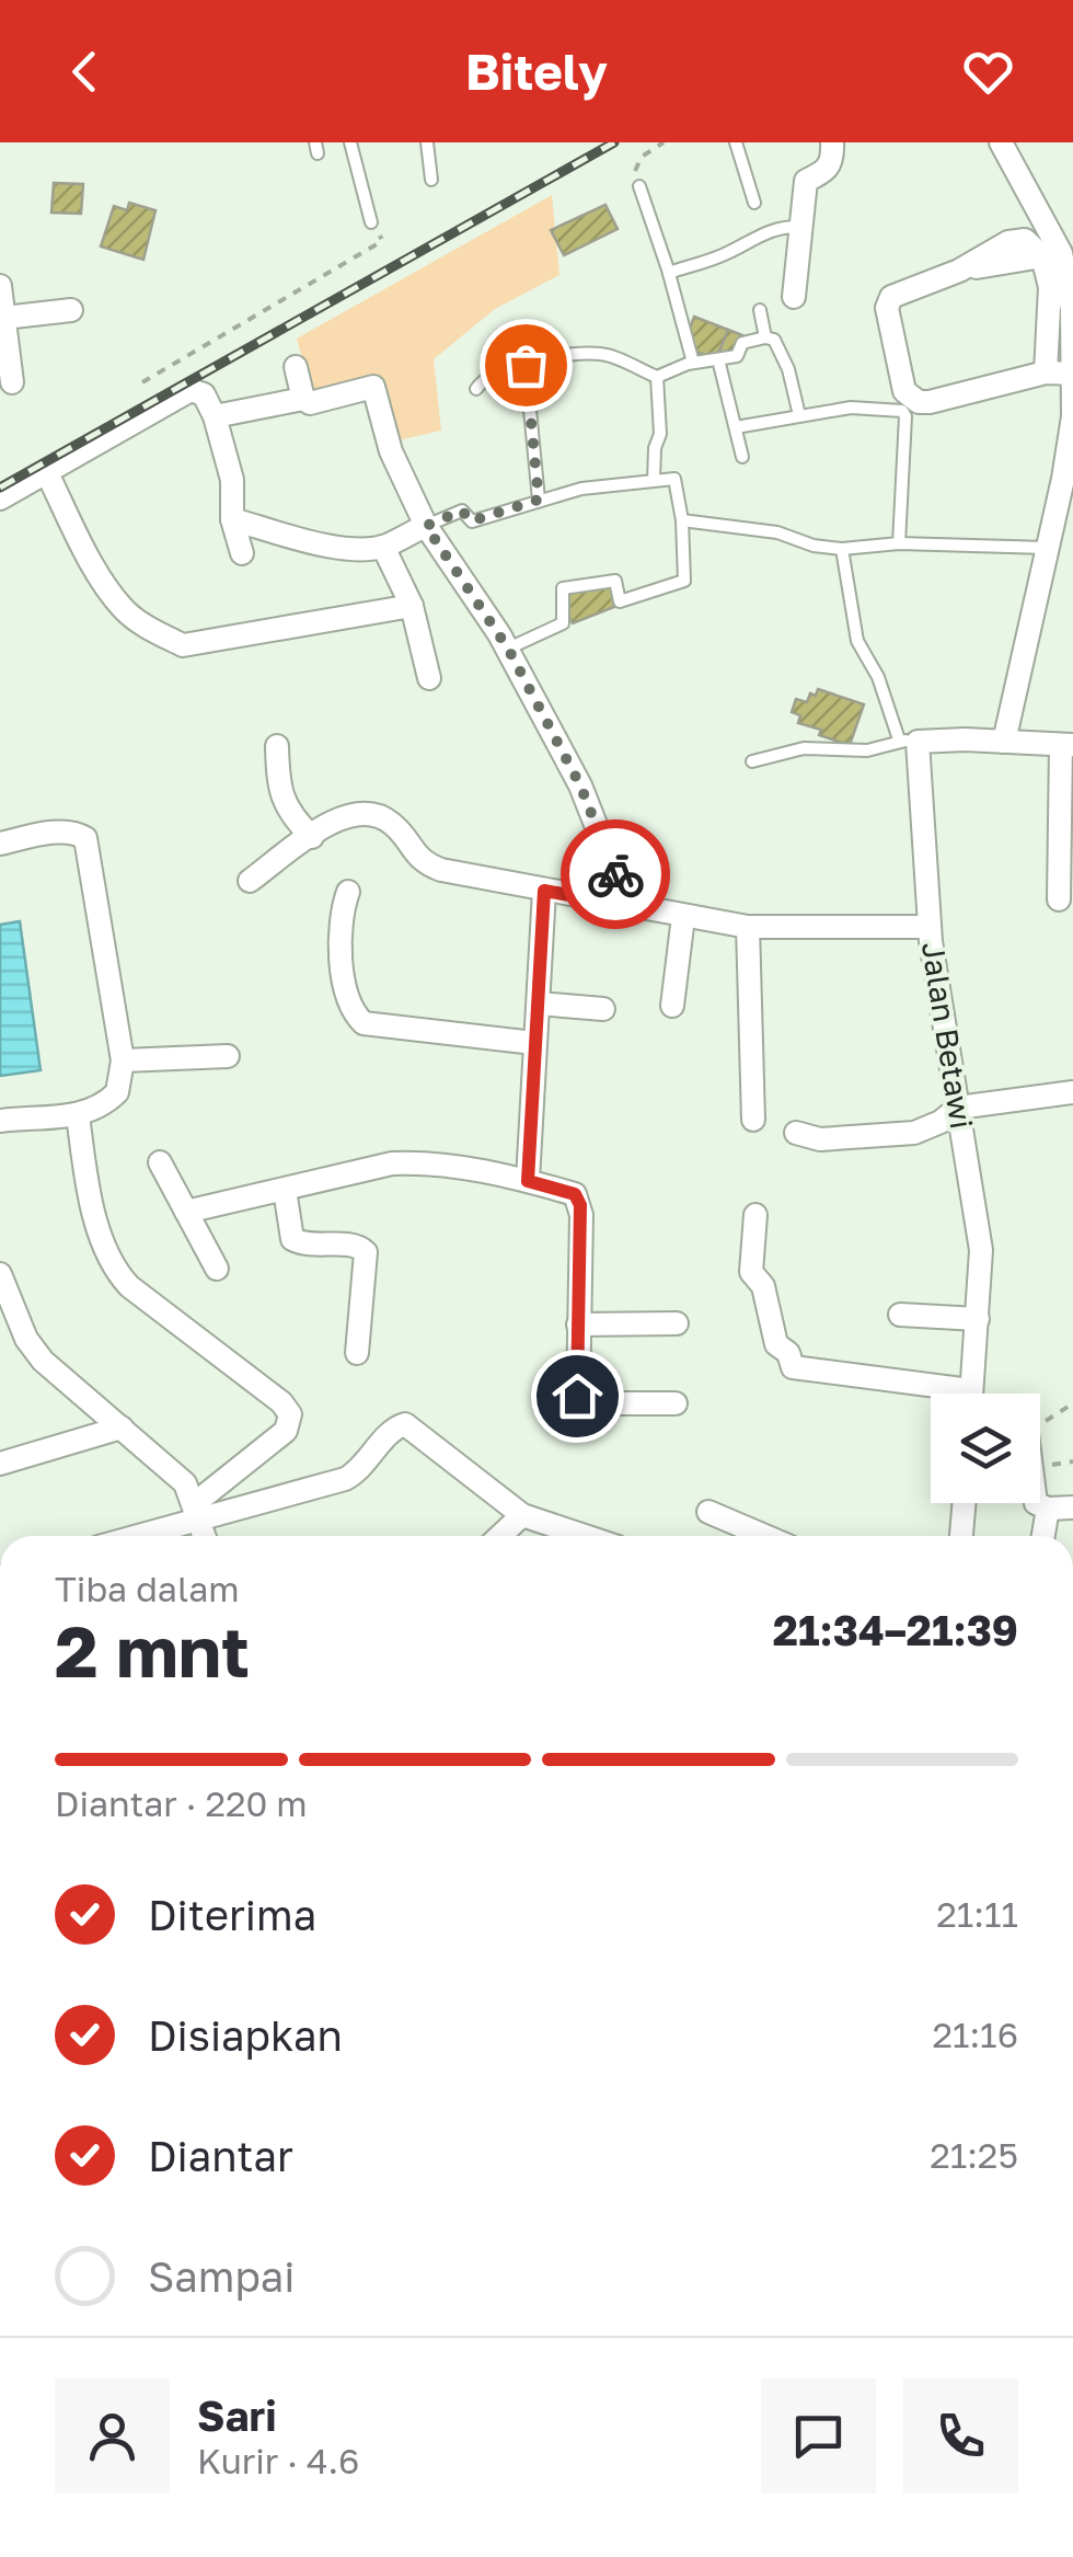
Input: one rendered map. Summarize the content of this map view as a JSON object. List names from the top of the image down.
{
  "streets": {
    "street": ["Jalan Betawi"]
  },
  "page": {
    "header": "Bitely",
    "heading": ["2 mnt", "Tiba dalam", "21:34–21:39"],
    "panel": ["Sari", "Kurir · 4.6"],
    "bar": "Diantar · 220 m",
    "list": [
      ["Diterima", "21:11"],
      ["Disiapkan", "21:16"],
      ["Diantar", "21:25"],
      "Sampai"
    ]
  }
}
